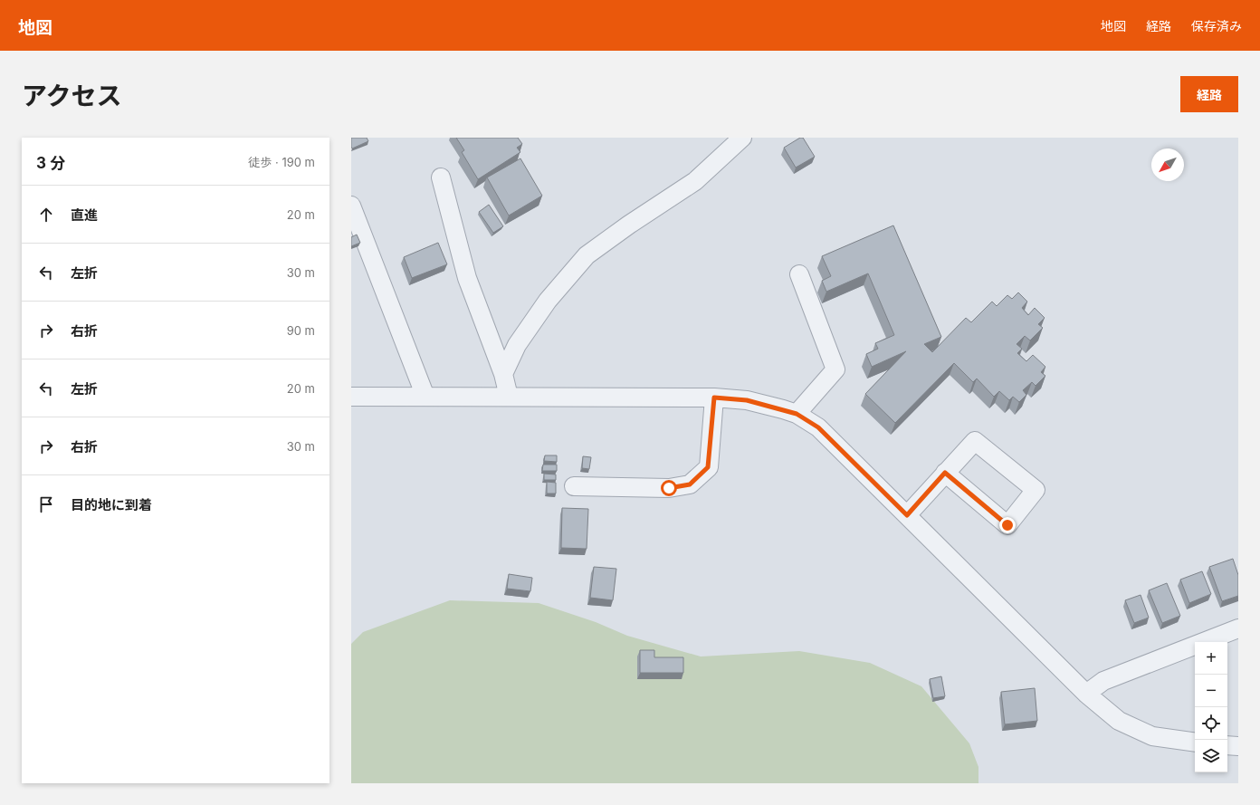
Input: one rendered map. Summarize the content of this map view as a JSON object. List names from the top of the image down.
{
  "north": "bottom left",
  "page": {
    "header": "地図",
    "nav": ["地図", "経路", "保存済み"],
    "title": "アクセス",
    "buttons": "経路",
    "heading": ["3 分", "徒歩 · 190 m"],
    "list": [
      ["直進", "20 m"],
      ["左折", "30 m"],
      ["右折", "90 m"],
      ["左折", "20 m"],
      ["右折", "30 m"],
      "目的地に到着"
    ],
    "map_buttons": ["+", "−"]
  }
}
